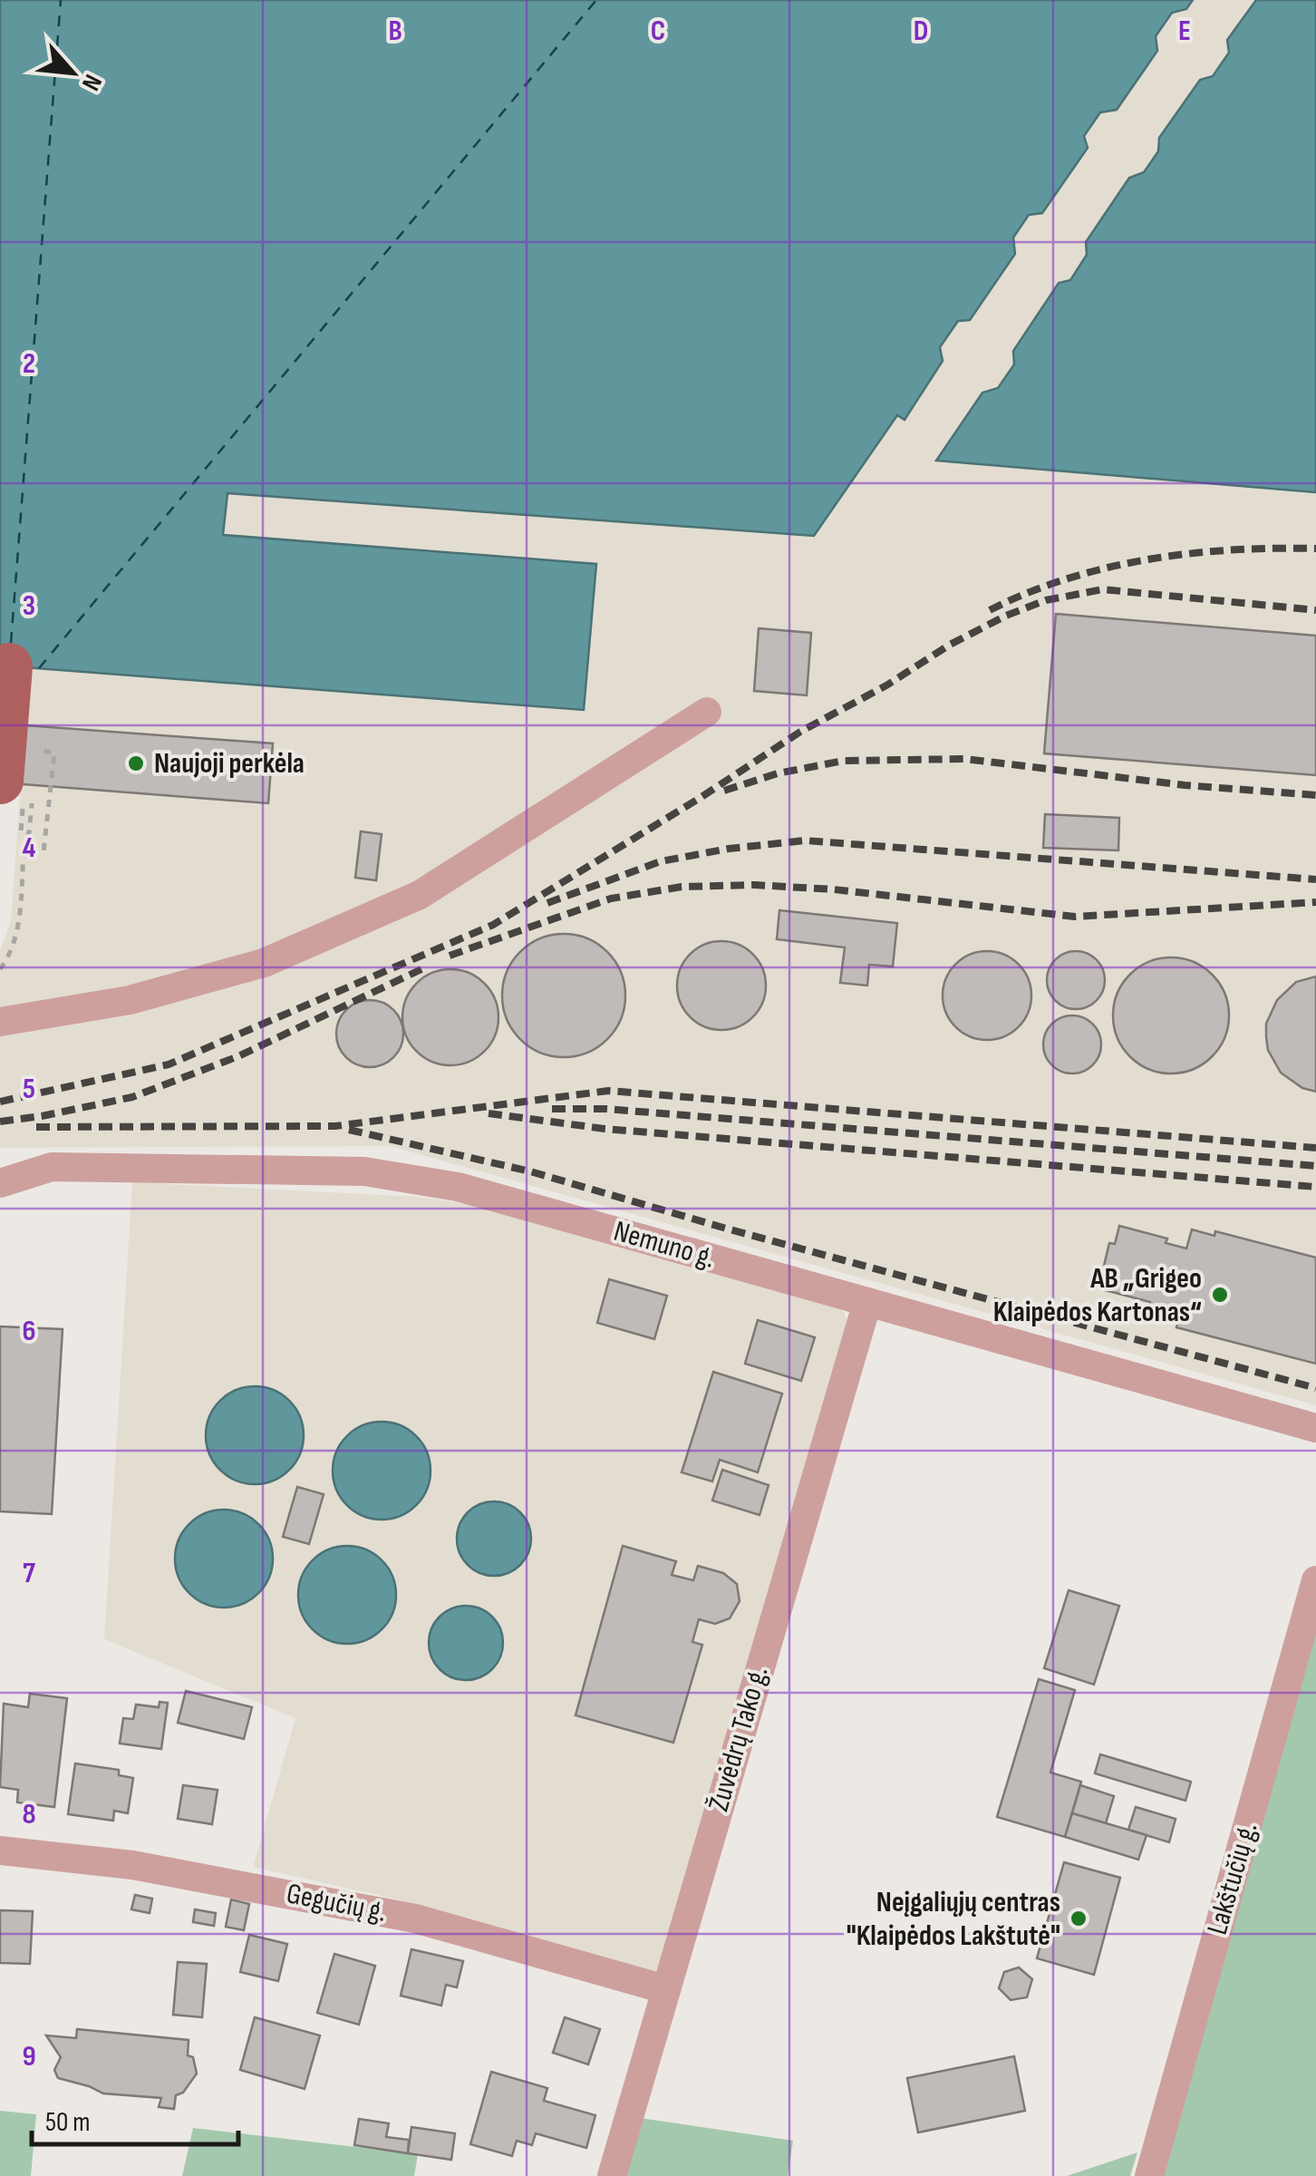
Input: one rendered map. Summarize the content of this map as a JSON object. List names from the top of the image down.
{
  "streets": {
    "street": [
      "Nemuno g.",
      "Žuvėdrų Tako g.",
      "Lakštučių g.",
      "Gegučių g."
    ]
  },
  "crossings": [
    ["Nemuno g.", "Žuvėdrų Tako g."],
    ["Žuvėdrų Tako g.", "Gegučių g."]
  ],
  "places": ["Naujoji perkėla", "AB „Grigeo Klaipėdos Kartonas“", "Neįgaliųjų centras \"Klaipėdos Lakštutė\""],
  "scale_bar": "50 m",
  "north": "bottom right",
  "grid": {
    "columns": [
      "B",
      "C",
      "D",
      "E"
    ],
    "rows": [
      "2",
      "3",
      "4",
      "5",
      "6",
      "7",
      "8",
      "9"
    ]
  }
}
